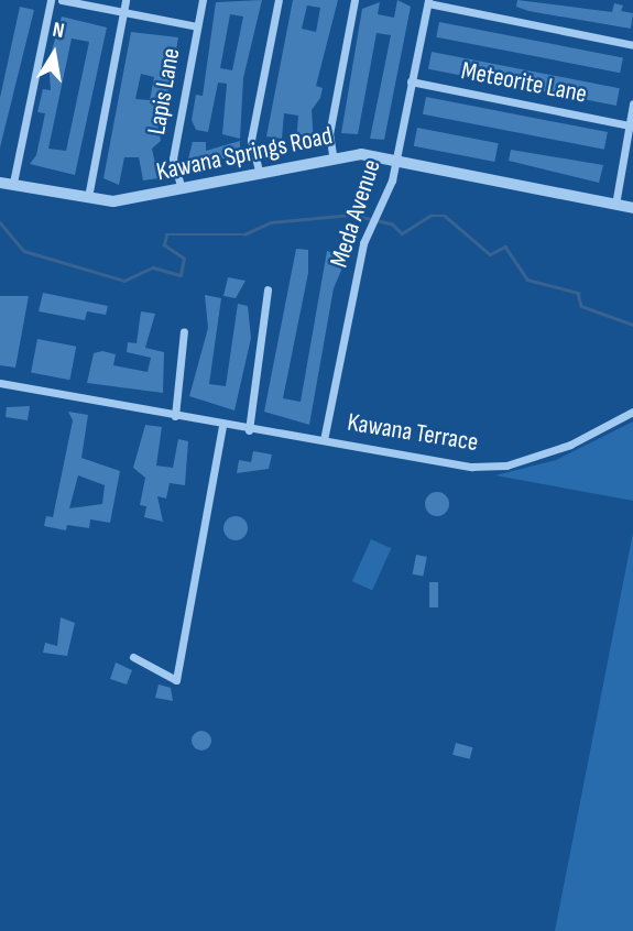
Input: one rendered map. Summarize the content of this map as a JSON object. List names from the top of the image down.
{
  "streets": {
    "street": [
      "Meteorite Lane",
      "Lapis Lane",
      "Kawana Springs Road",
      "Meda Avenue",
      "Kawana Terrace"
    ]
  },
  "crossings": [
    ["Meteorite Lane", "Meda Avenue"],
    ["Lapis Lane", "Kawana Springs Road"],
    ["Kawana Springs Road", "Meda Avenue"],
    ["Meda Avenue", "Kawana Terrace"]
  ],
  "north": "top"
}
